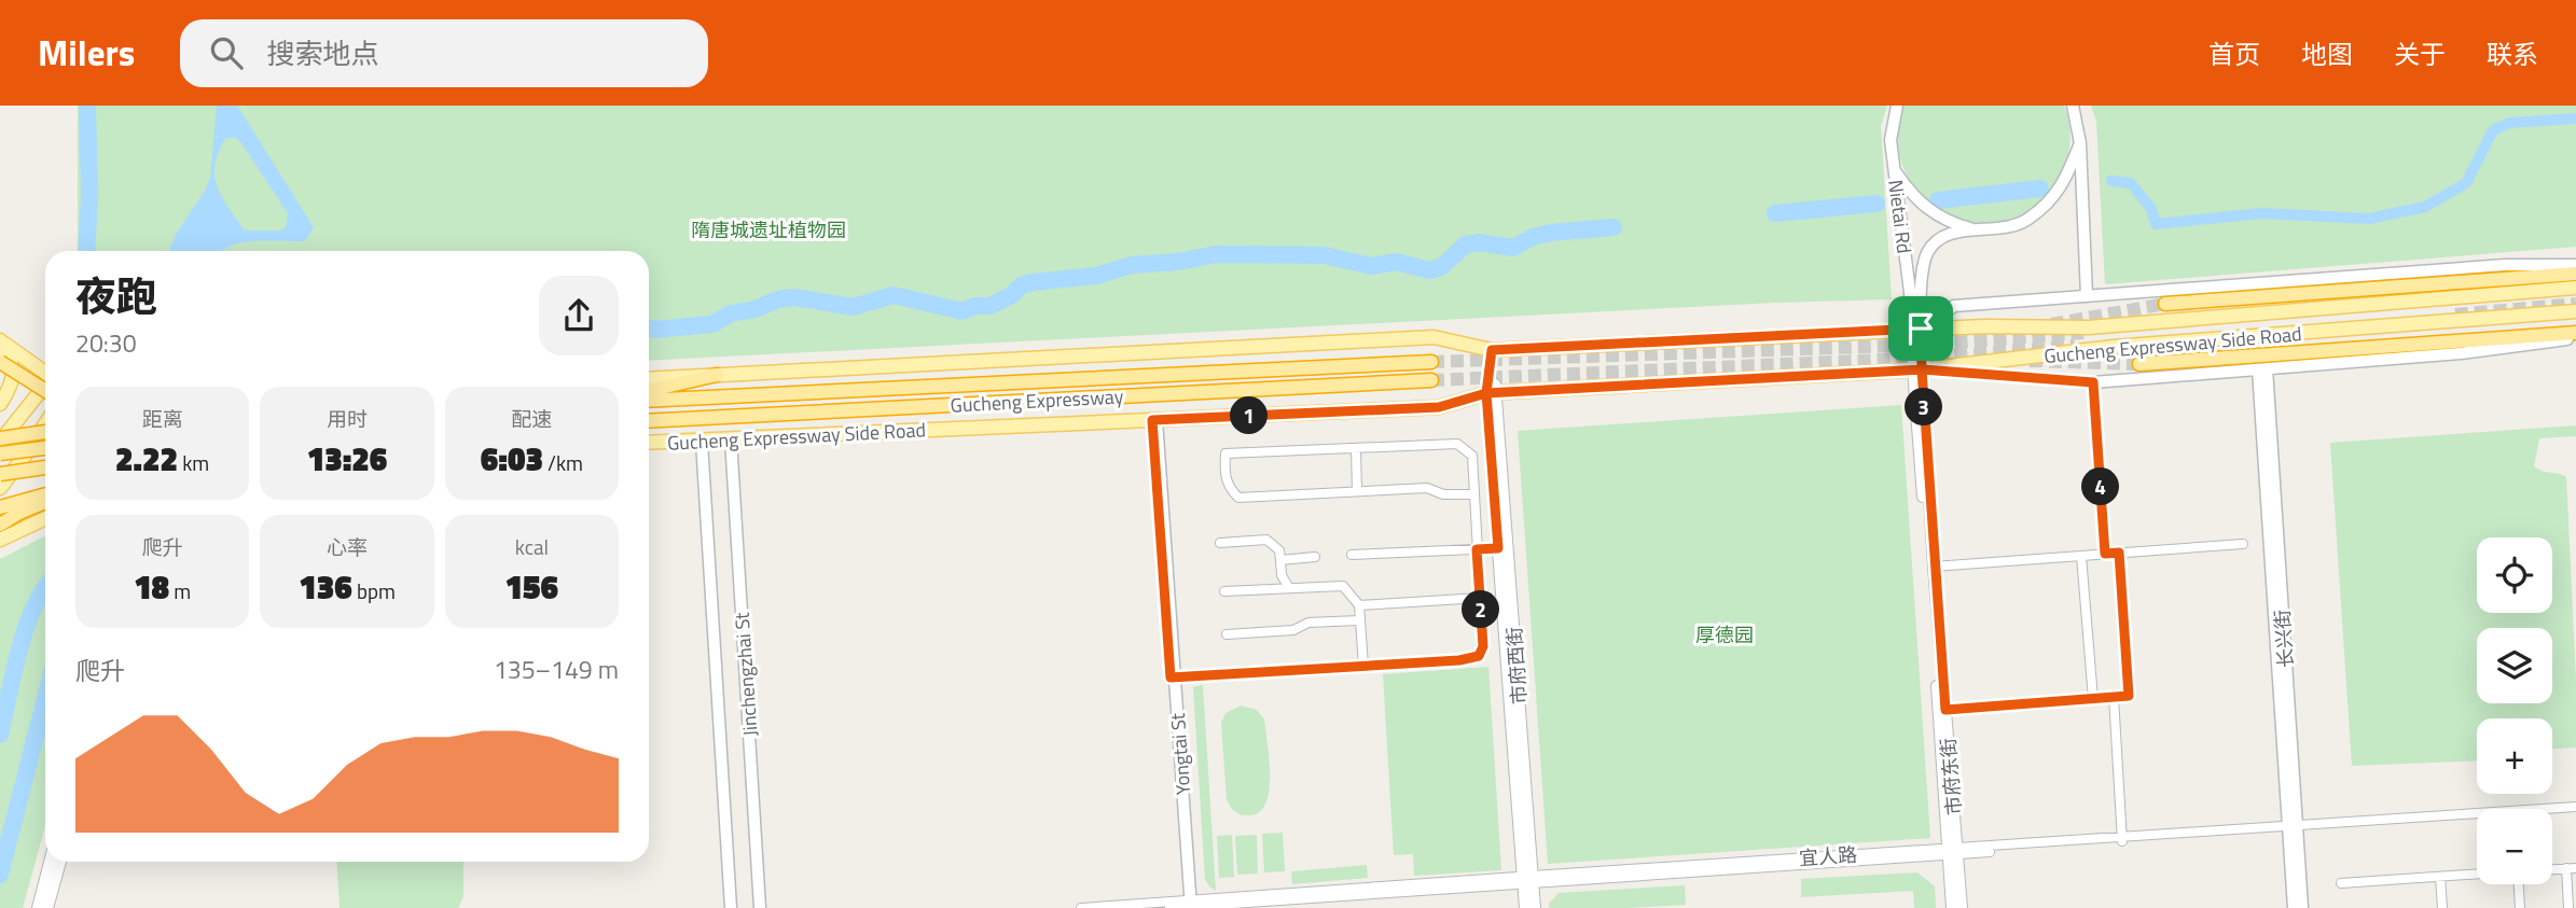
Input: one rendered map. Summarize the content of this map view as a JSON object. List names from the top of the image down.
{
  "streets": {
    "highway": ["Gucheng Expressway"],
    "main road": [
      "Nietai Rd",
      "Gucheng Expressway Side Road",
      "长兴街",
      "Jinchengzhai St",
      "Yongtai St",
      "市府东街"
    ],
    "street": ["市府西街", "宜人路"]
  },
  "crossings": [
    ["Nietai Rd", "Gucheng Expressway Side Road"],
    ["Nietai Rd", "市府东街"],
    ["Gucheng Expressway Side Road", "市府西街"],
    ["Gucheng Expressway Side Road", "Jinchengzhai St"],
    ["Gucheng Expressway Side Road", "Yongtai St"],
    ["Gucheng Expressway Side Road", "市府东街"],
    ["长兴街", "宜人路"],
    ["市府西街", "宜人路"],
    ["Yongtai St", "宜人路"],
    ["市府东街", "宜人路"]
  ],
  "parks": ["隋唐城遗址植物园", "厚德园"],
  "page": {
    "header": "Milers",
    "search": "搜索地点",
    "nav": [
      "首页",
      "地图",
      "关于",
      "联系"
    ],
    "heading": ["夜跑", "20:30"],
    "stats": [
      ["距离", "2.22 km"],
      ["用时", "13:26"],
      ["配速", "6:03 /km"],
      ["爬升", "18 m"],
      ["心率", "136 bpm"],
      ["kcal", "156"]
    ],
    "pins": [
      "3",
      "1",
      "4",
      "2"
    ],
    "map_buttons": ["+", "−"],
    "chart": ["爬升", "135–149 m"]
  }
}
